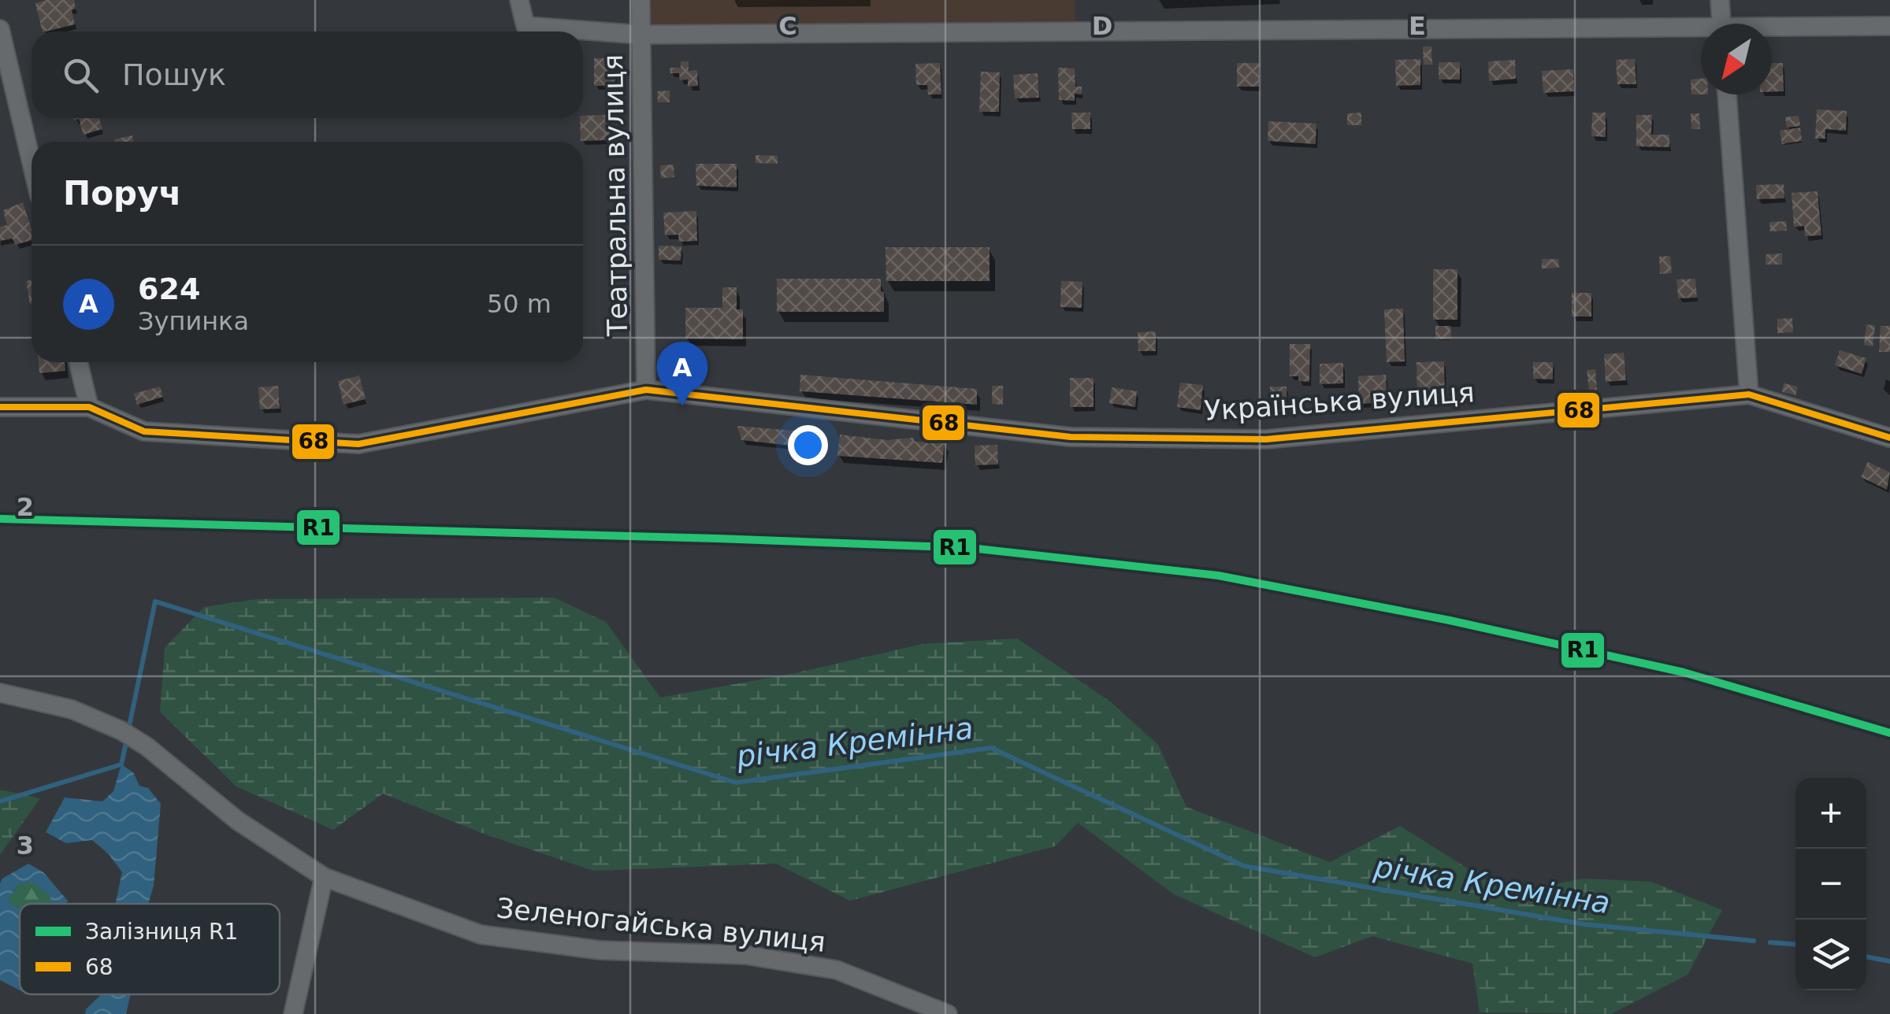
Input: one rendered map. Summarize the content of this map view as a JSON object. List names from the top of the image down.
{
  "streets": {
    "street": ["Театральна вулиця", "Українська вулиця", "Зеленогайська вулиця"]
  },
  "crossings": [
    ["Театральна вулиця", "Українська вулиця"]
  ],
  "water": ["річка Кремінна"],
  "lines": ["transit line 68", "rail line R1"],
  "legend": ["Залізниця R1", "68"],
  "north": "bottom left",
  "page": {
    "search": "Пошук",
    "heading": "Поруч",
    "list": [
      {
        "mark": "A",
        "name": "624",
        "note": "Зупинка",
        "value": "50 m"
      }
    ],
    "pins": "A",
    "map_buttons": ["+", "−"]
  },
  "grid": {
    "columns": ["C", "D", "E"],
    "rows": ["2", "3"]
  }
}
